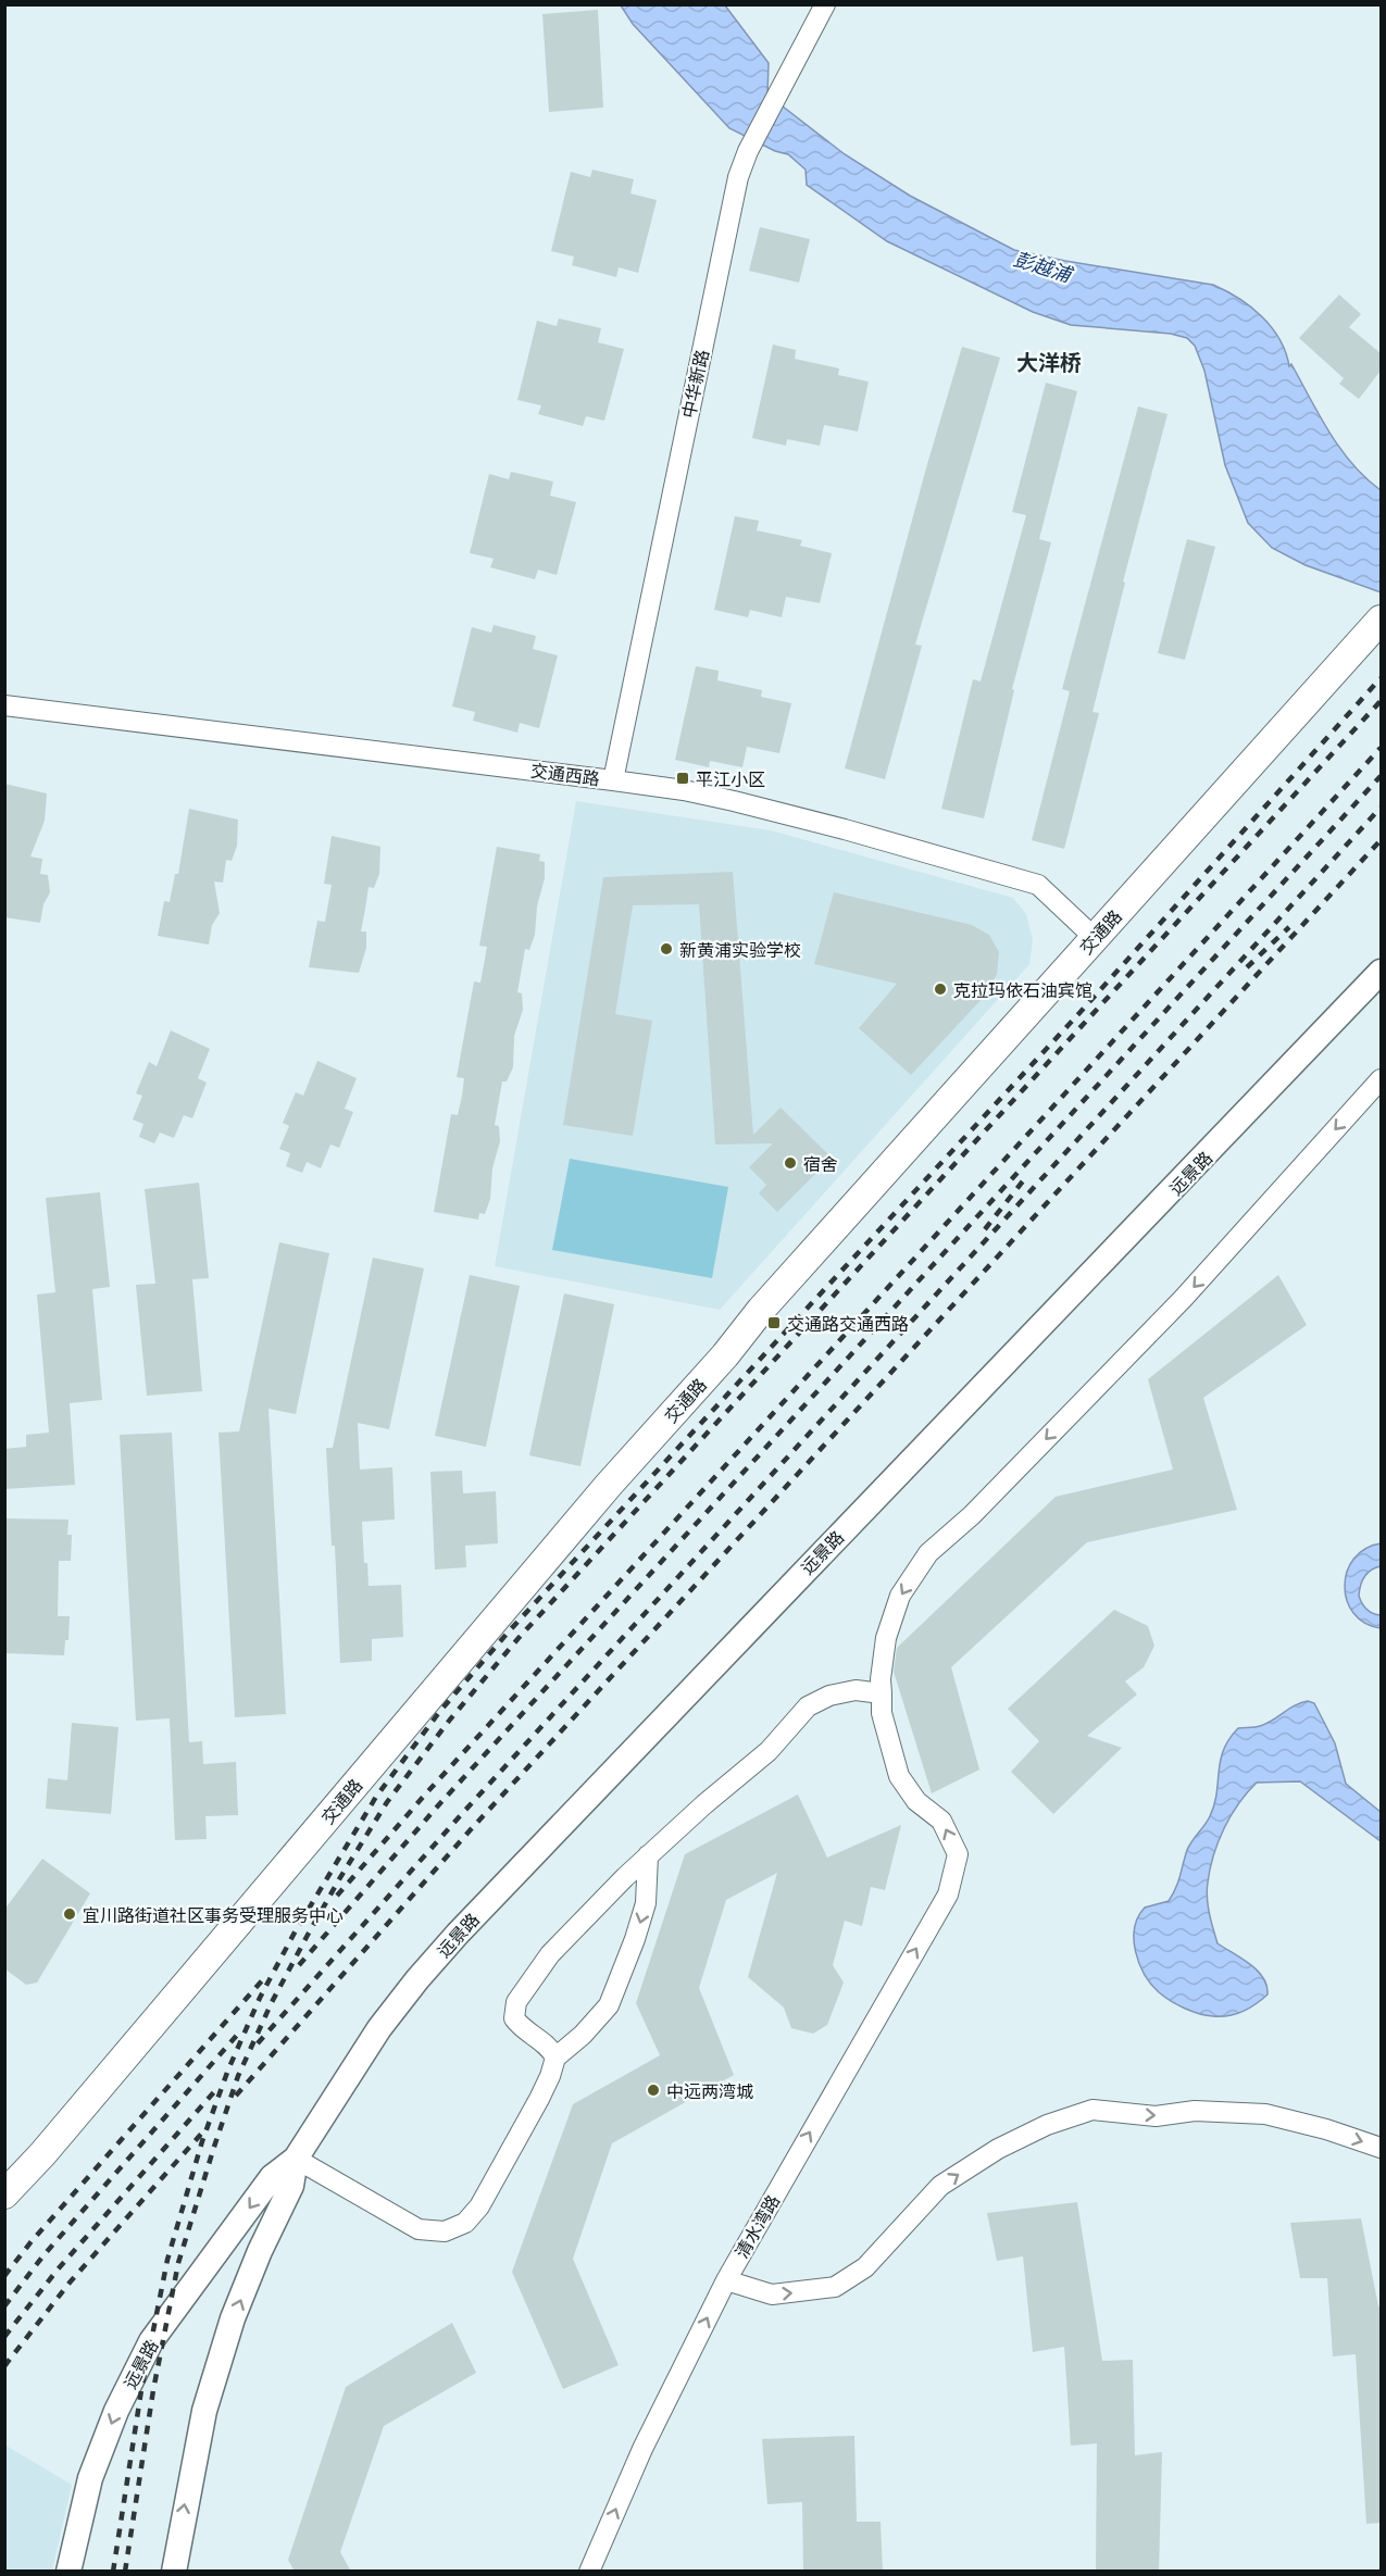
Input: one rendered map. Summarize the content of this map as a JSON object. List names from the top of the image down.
{
  "streets": {
    "main road": ["交通路"],
    "street": [
      "中华新路",
      "交通西路",
      "远景路",
      "清水湾路"
    ]
  },
  "crossings": [
    ["中华新路", "交通西路"],
    ["交通西路", "交通路"]
  ],
  "districts": ["大洋桥"],
  "water": ["彭越浦"],
  "places": {
    "transit": ["平江小区", "交通路交通西路"],
    "other": [
      "新黄浦实验学校",
      "克拉玛依石油宾馆",
      "宿舍",
      "宜川路街道社区事务受理服务中心",
      "中远两湾城"
    ]
  }
}
